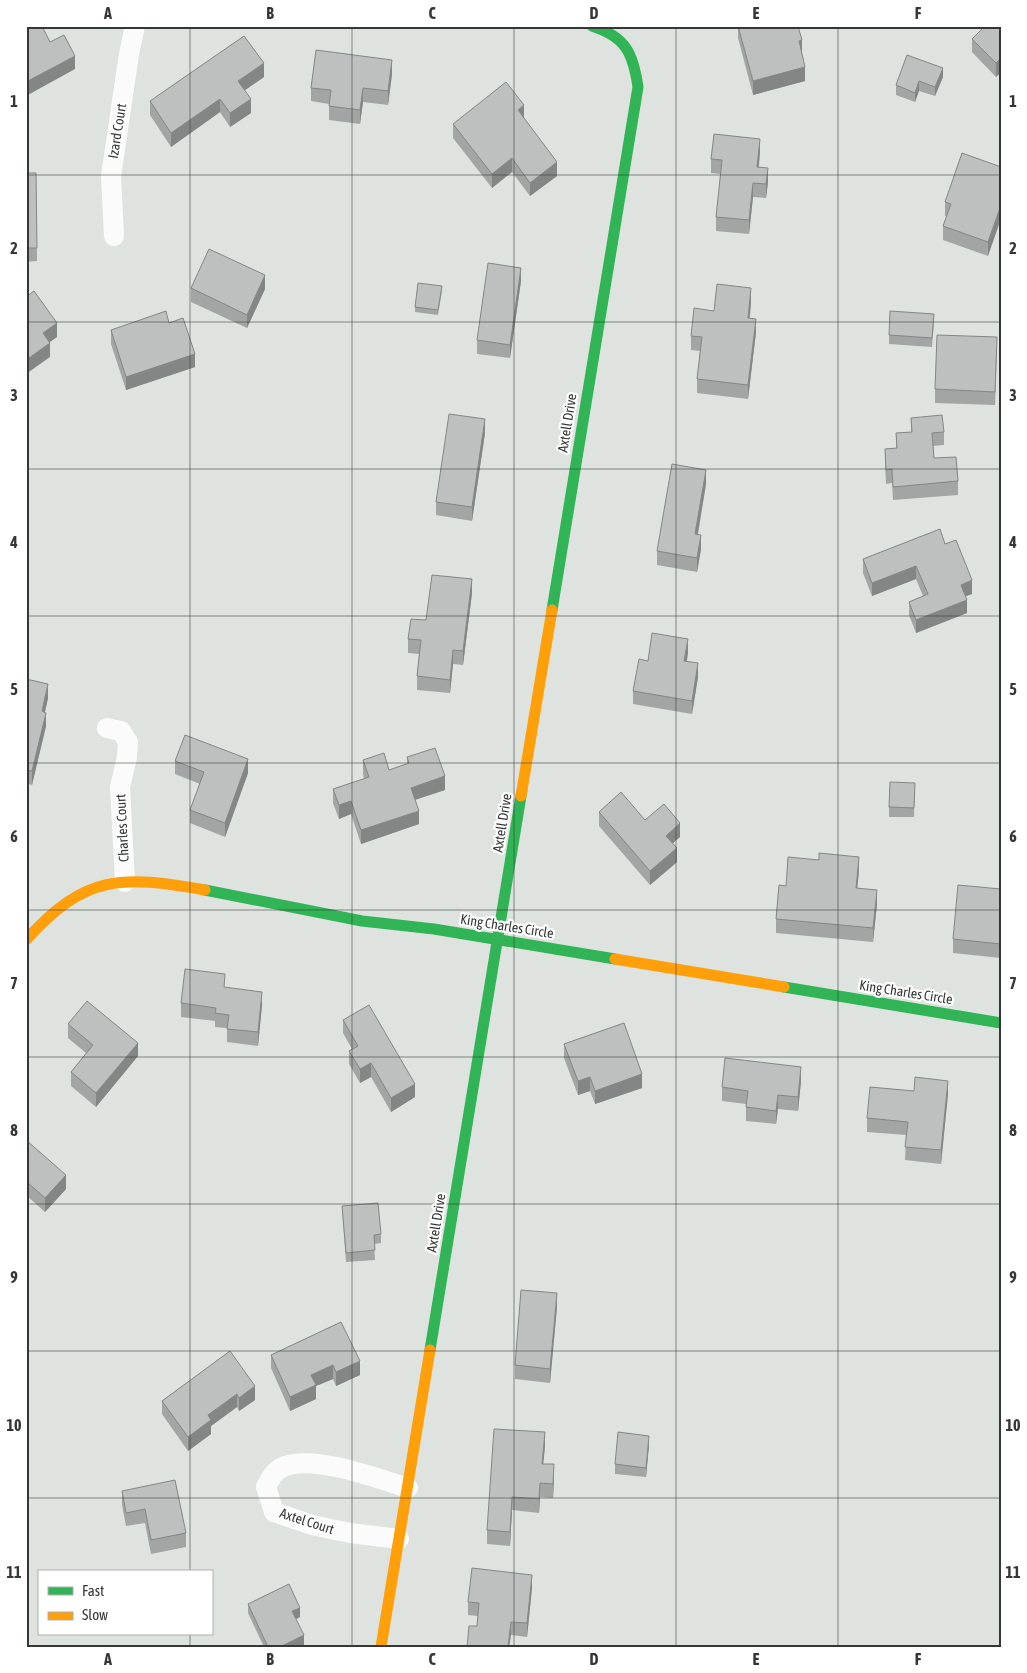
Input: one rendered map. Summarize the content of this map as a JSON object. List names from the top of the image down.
{
  "streets": {
    "street": [
      "Izard Court",
      "Axtell Drive",
      "Charles Court",
      "King Charles Circle",
      "Axtel Court"
    ]
  },
  "crossings": [
    ["Axtell Drive", "King Charles Circle"],
    ["Axtell Drive", "Axtel Court"],
    ["Charles Court", "King Charles Circle"]
  ],
  "legend": ["Fast", "Slow"],
  "grid": {
    "columns": [
      "A",
      "B",
      "C",
      "D",
      "E",
      "F"
    ],
    "rows": [
      "1",
      "2",
      "3",
      "4",
      "5",
      "6",
      "7",
      "8",
      "9",
      "10",
      "11"
    ]
  }
}
